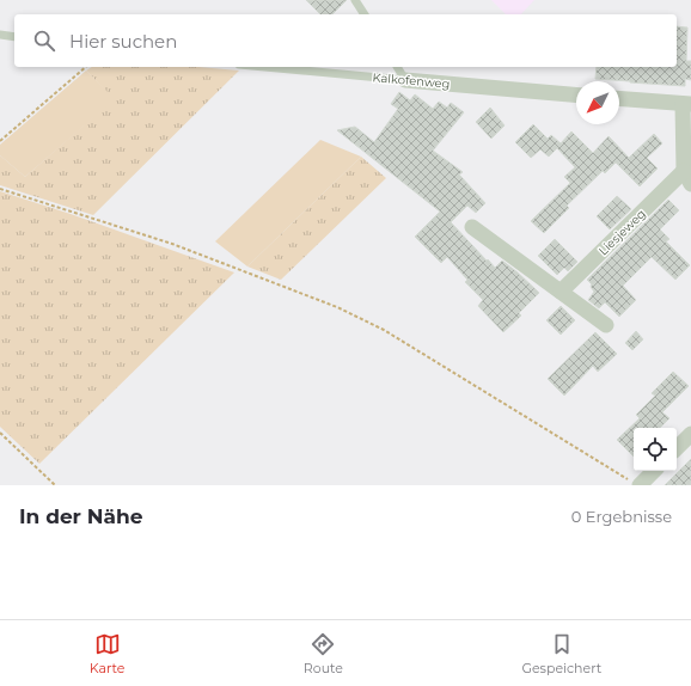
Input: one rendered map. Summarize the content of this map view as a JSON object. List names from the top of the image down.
{
  "streets": {
    "street": ["Kalkofenweg", "Liesjeweg"]
  },
  "north": "bottom left",
  "page": {
    "search": "Hier suchen",
    "heading": ["In der Nähe", "0 Ergebnisse"],
    "nav": ["Karte", "Route", "Gespeichert"]
  }
}
